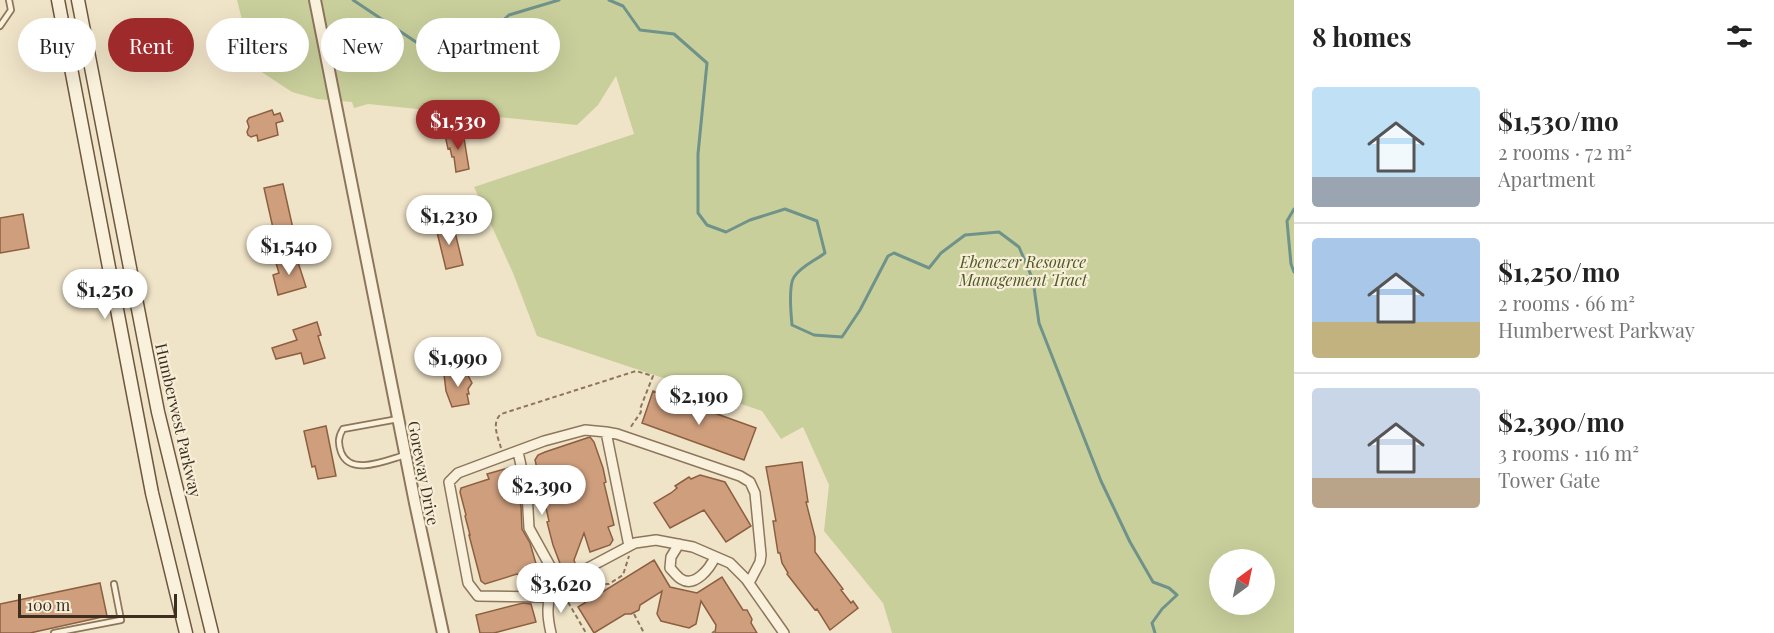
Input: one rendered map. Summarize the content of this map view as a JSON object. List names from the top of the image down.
{
  "streets": {
    "main road": ["Humberwest Parkway"],
    "street": ["Goreway Drive"]
  },
  "parks": ["Ebenezer Resource Management Tract"],
  "scale_bar": "100 m",
  "north": "top right",
  "page": {
    "heading": "8 homes",
    "chip": [
      "Buy",
      "Rent",
      "Filters",
      "New",
      "Apartment"
    ],
    "list": [
      {
        "name": "$1,530/mo",
        "note": "2 rooms · 72 m² · Apartment"
      },
      {
        "name": "$1,250/mo",
        "note": "2 rooms · 66 m² · Humberwest Parkway"
      },
      {
        "name": "$2,390/mo",
        "note": "3 rooms · 116 m² · Tower Gate"
      }
    ],
    "price": [
      "$1,530",
      "$1,230",
      "$1,540",
      "$1,250",
      "$1,990",
      "$2,190",
      "$2,390",
      "$3,620"
    ],
    "scale": "100 m"
  }
}
